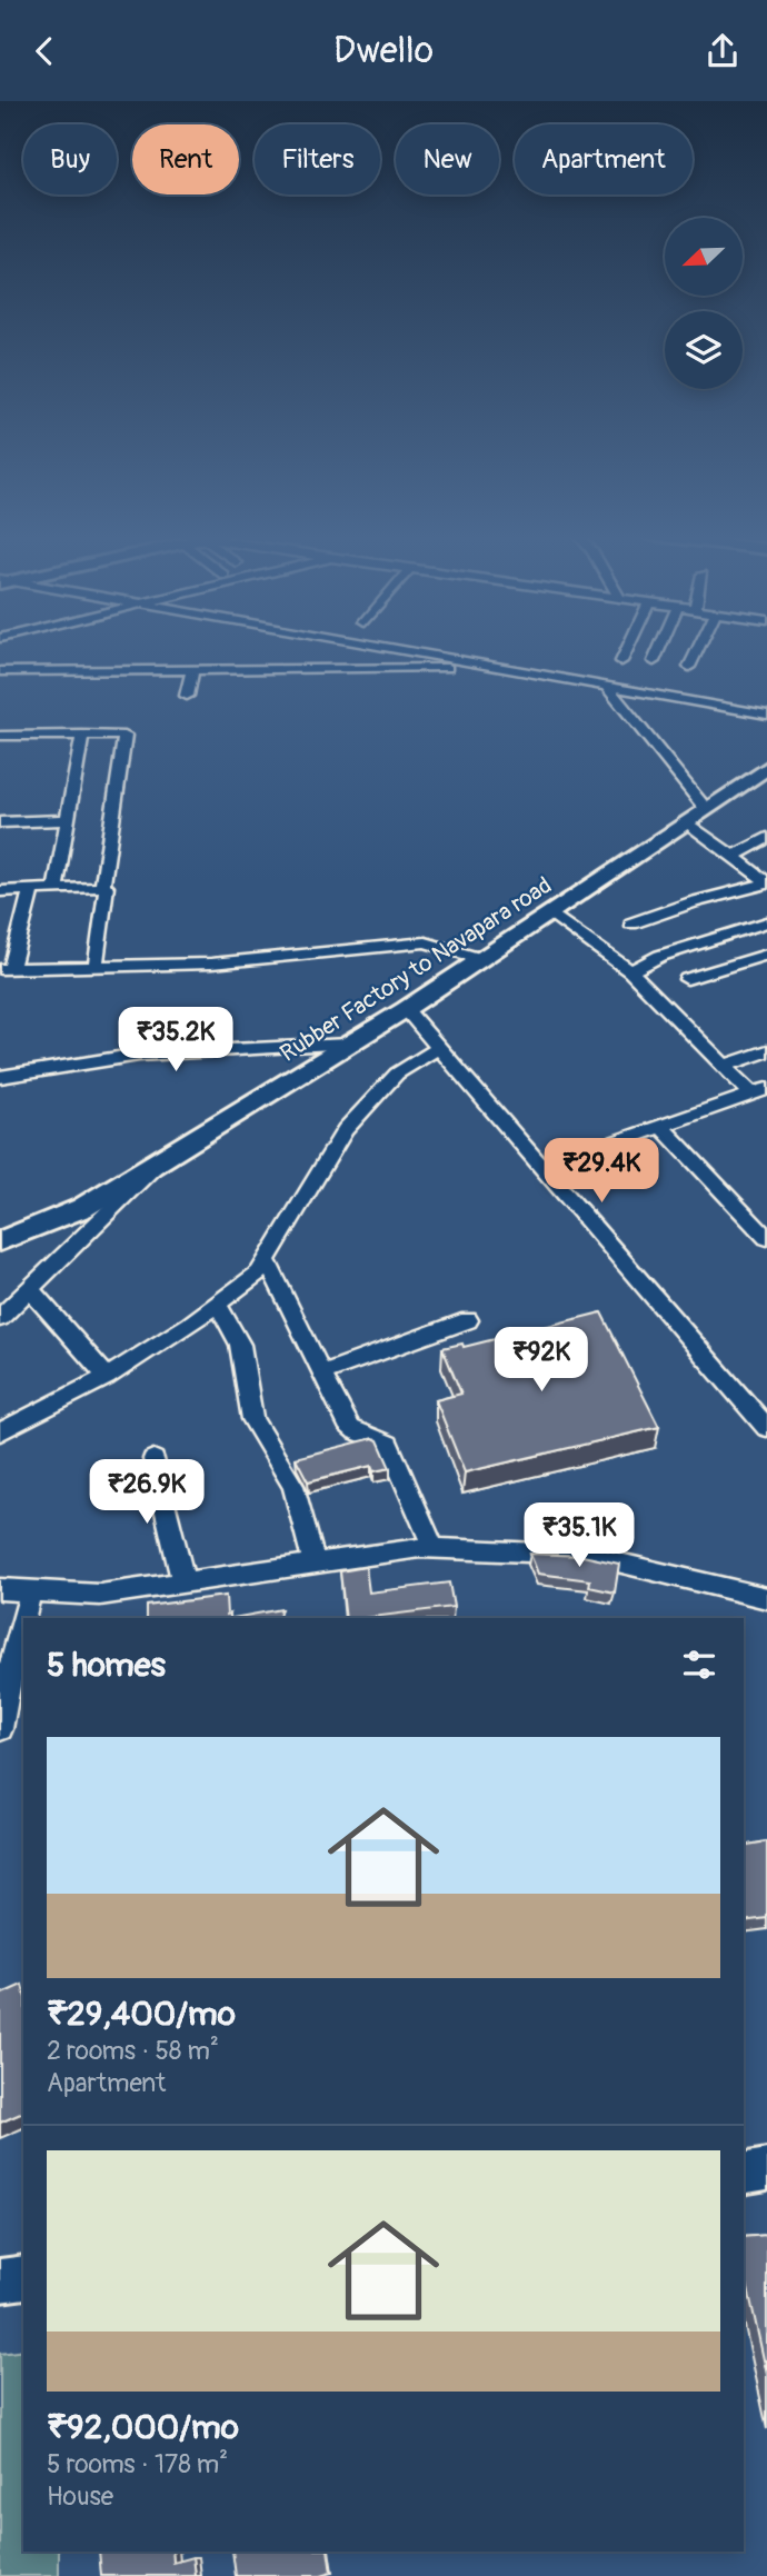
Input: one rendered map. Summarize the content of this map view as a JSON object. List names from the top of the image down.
{
  "streets": {
    "street": ["Rubber Factory to Navapara road"]
  },
  "north": "bottom left",
  "page": {
    "header": "Dwello",
    "chip": [
      "Buy",
      "Rent",
      "Filters",
      "New",
      "Apartment"
    ],
    "price": [
      "₹35.2K",
      "₹29.4K",
      "₹92K",
      "₹26.9K",
      "₹35.1K"
    ],
    "heading": "5 homes",
    "list": [
      {
        "name": "₹29,400/mo",
        "note": "2 rooms · 58 m² · Apartment"
      },
      {
        "name": "₹92,000/mo",
        "note": "5 rooms · 178 m² · House"
      }
    ]
  }
}
